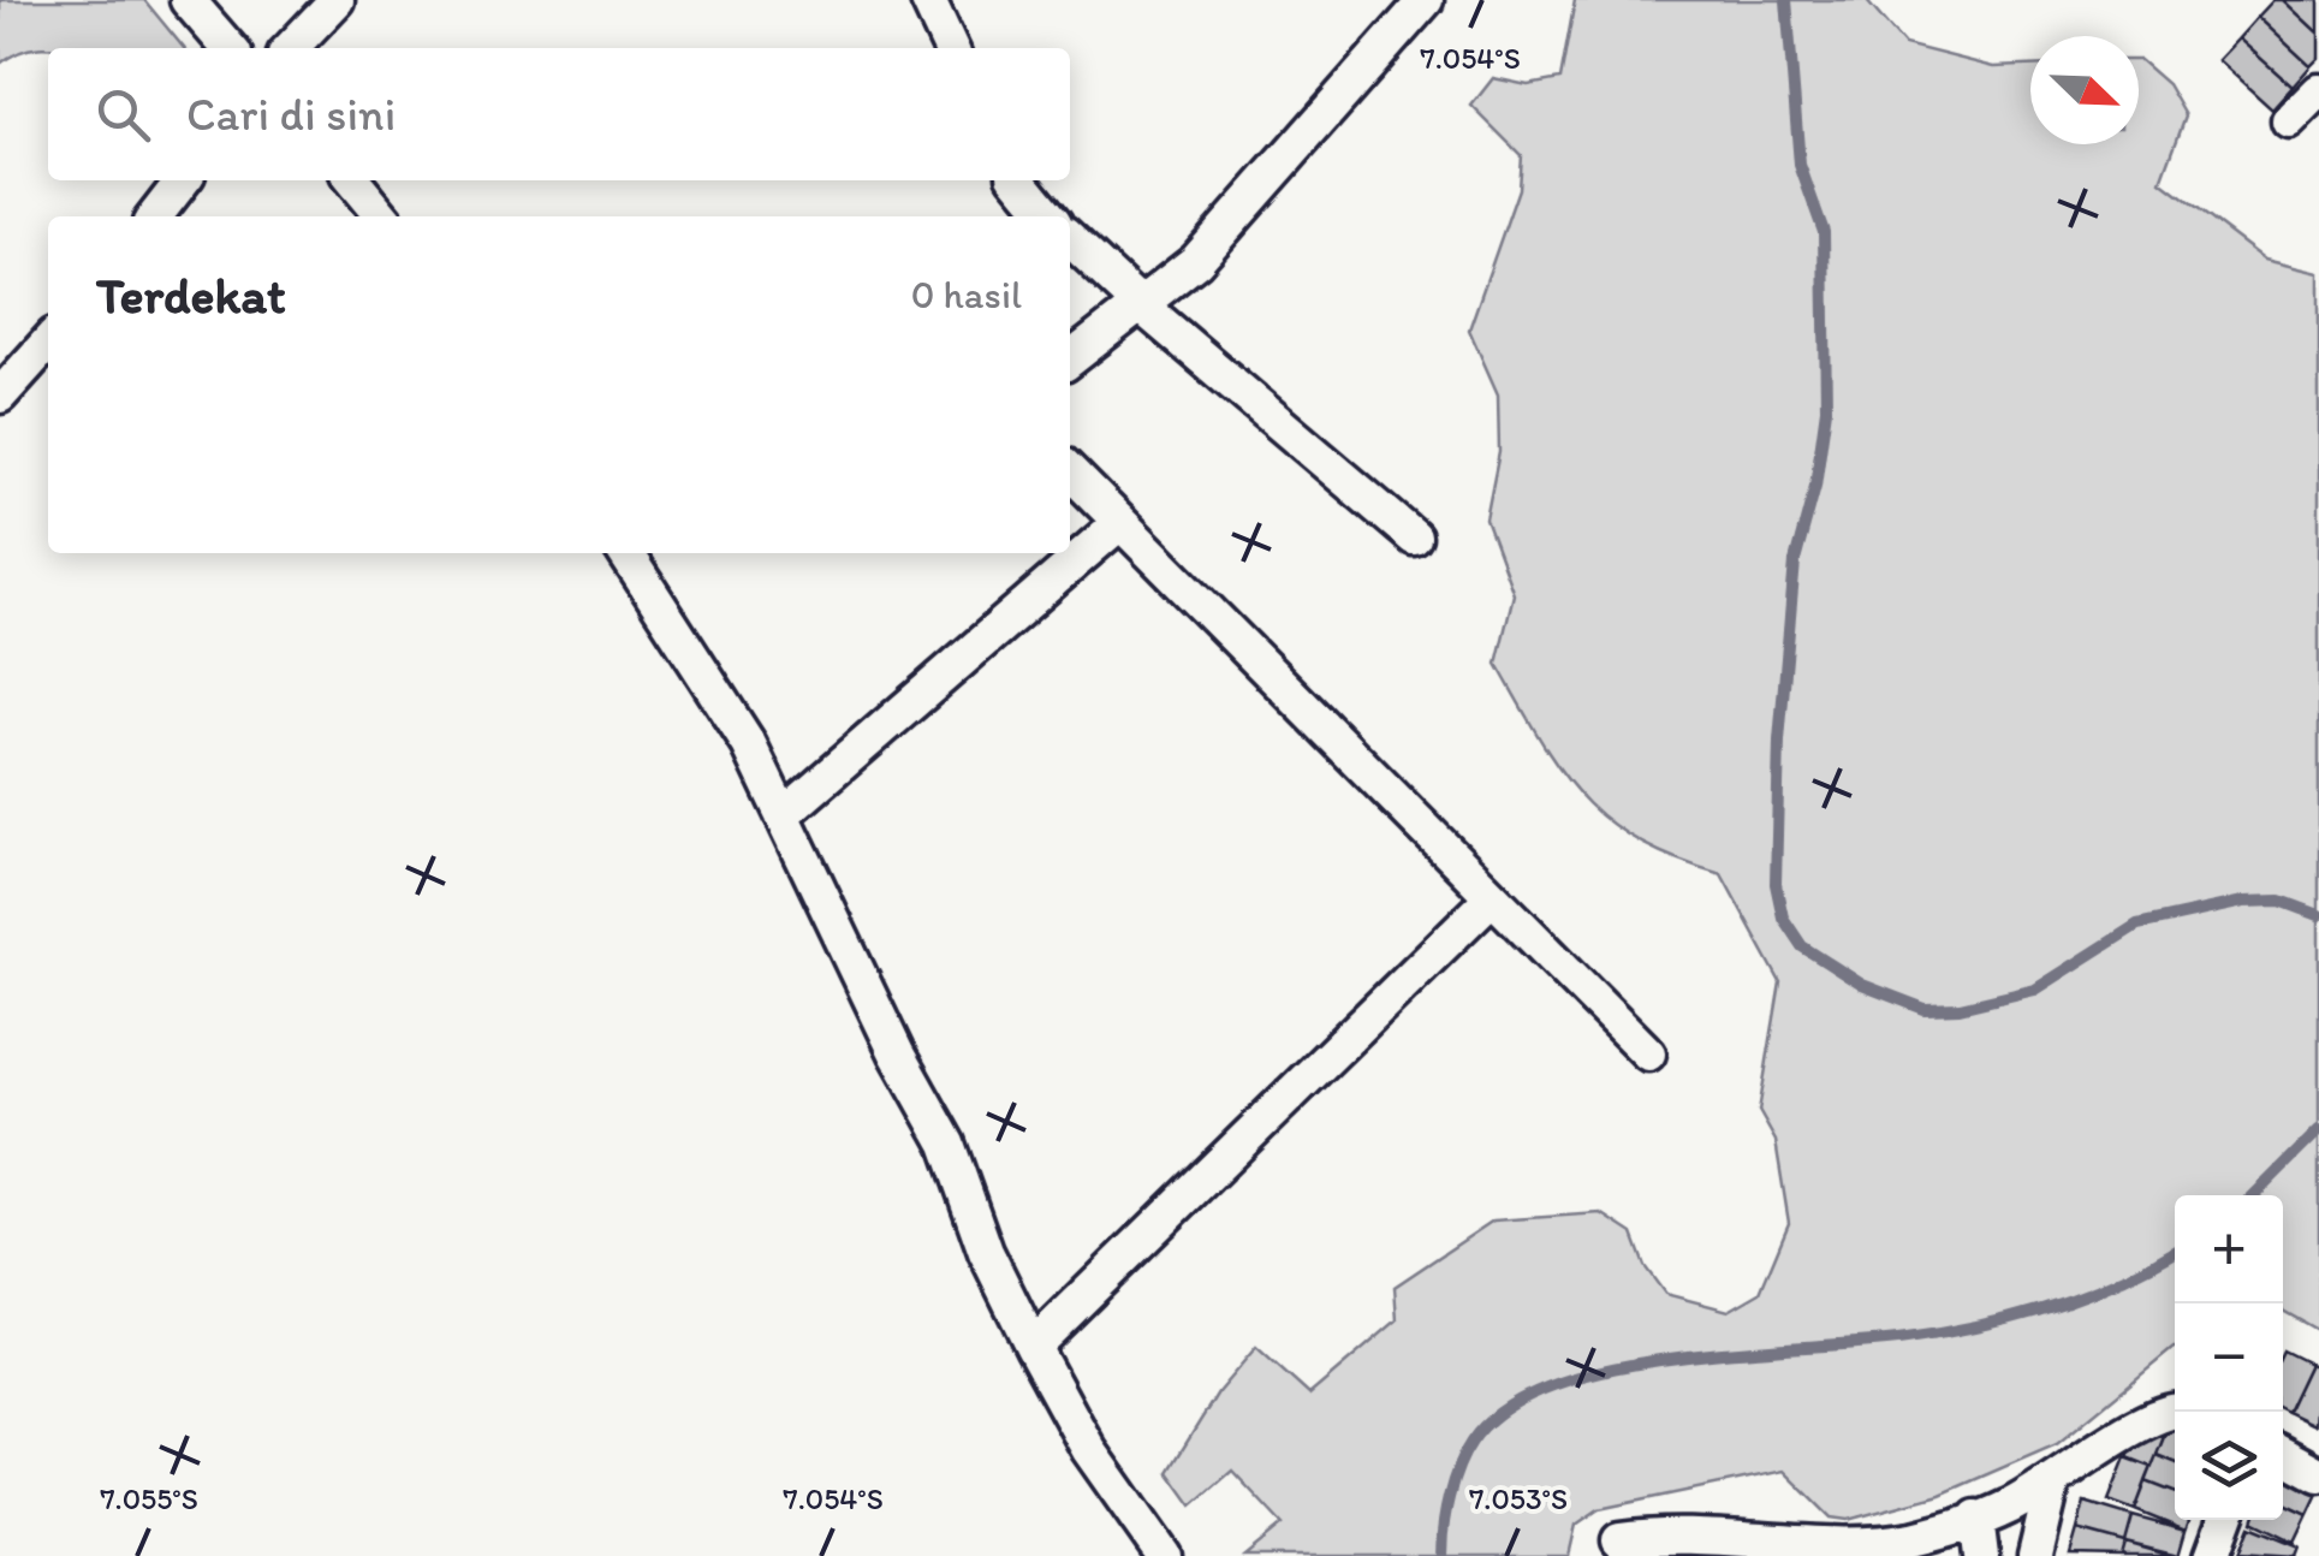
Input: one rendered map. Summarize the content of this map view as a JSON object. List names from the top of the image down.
{
  "north": "bottom right",
  "page": {
    "search": "Cari di sini",
    "heading": ["Terdekat", "0 hasil"],
    "map_buttons": ["+", "−"]
  },
  "coordinates": ["7.054°S", "7.055°S", "7.053°S"]
}
